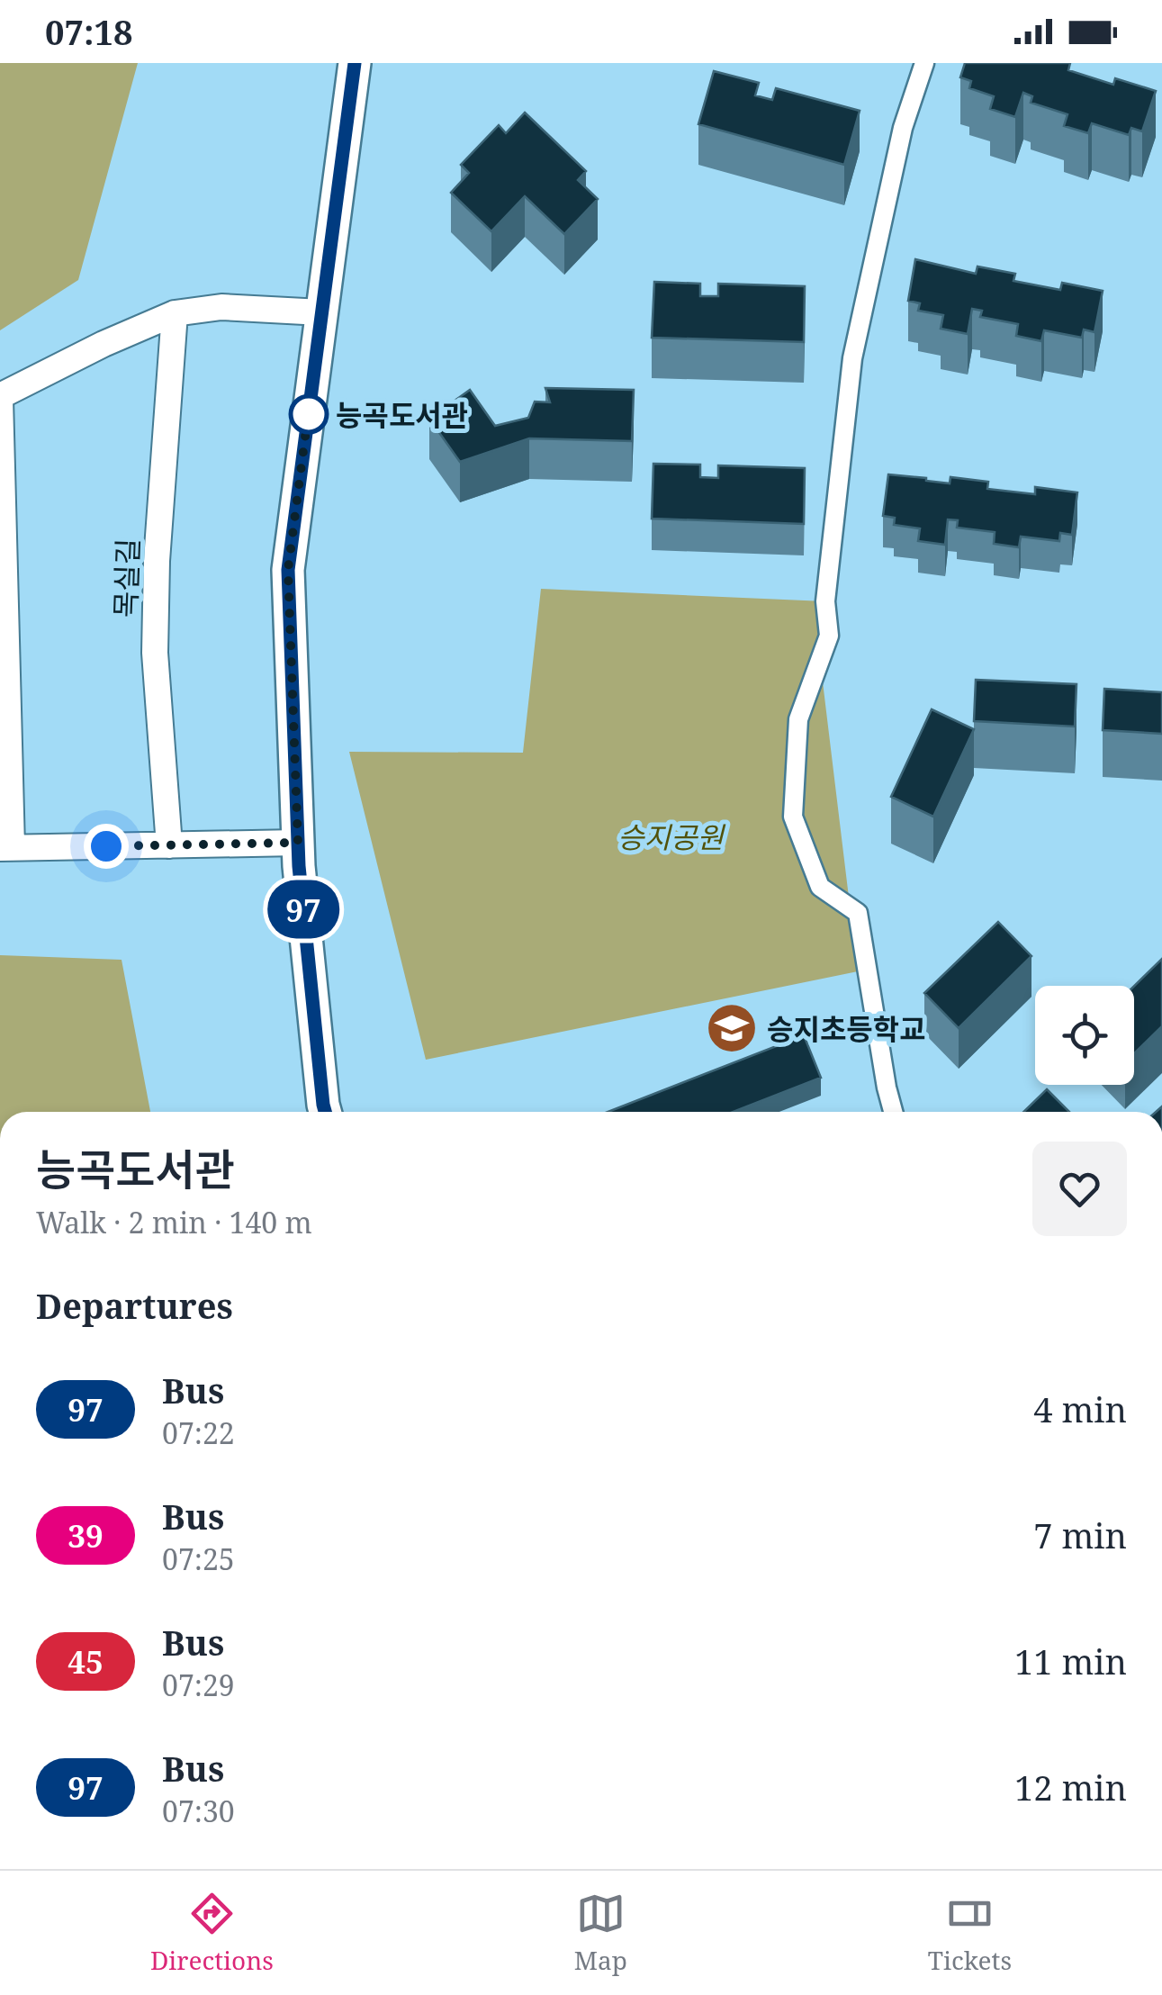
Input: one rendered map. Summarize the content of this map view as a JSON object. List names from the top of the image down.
{
  "streets": {
    "street": ["목실길"]
  },
  "parks": ["승지공원"],
  "places": {
    "other": ["능곡도서관"],
    "school or university": ["승지초등학교"]
  },
  "lines": ["bus line 97"],
  "page": {
    "status": "07:18",
    "on_map": "97",
    "heading": [
      ["능곡도서관", "Walk · 2 min · 140 m"],
      "Departures"
    ],
    "list": [
      {
        "mark": "97",
        "name": "Bus",
        "note": "07:22",
        "value": "4 min"
      },
      {
        "mark": "39",
        "name": "Bus",
        "note": "07:25",
        "value": "7 min"
      },
      {
        "mark": "45",
        "name": "Bus",
        "note": "07:29",
        "value": "11 min"
      },
      {
        "mark": "97",
        "name": "Bus",
        "note": "07:30",
        "value": "12 min"
      }
    ],
    "tabs": ["Directions", "Map", "Tickets"]
  }
}
